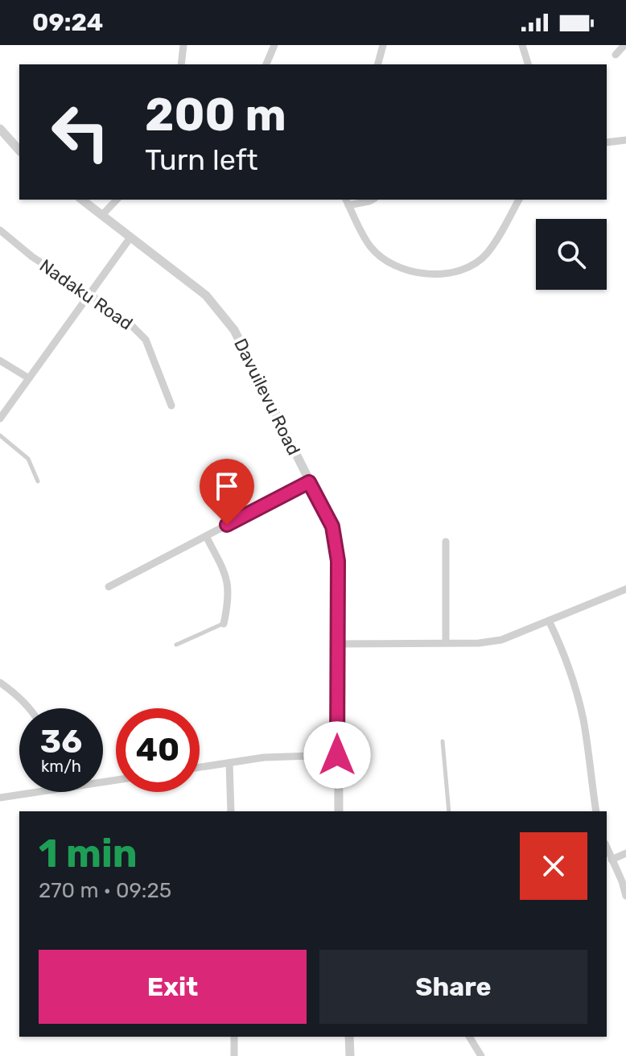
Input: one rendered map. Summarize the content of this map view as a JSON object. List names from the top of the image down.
{
  "streets": {
    "street": ["Nadaku Road", "Davuilevu Road"]
  },
  "page": {
    "status": "09:24",
    "turn": ["200 m", "Turn left"],
    "speed": "36 km/h",
    "limit": "40",
    "heading": ["1 min", "270 m · 09:25"],
    "buttons": ["Exit", "Share"]
  }
}
